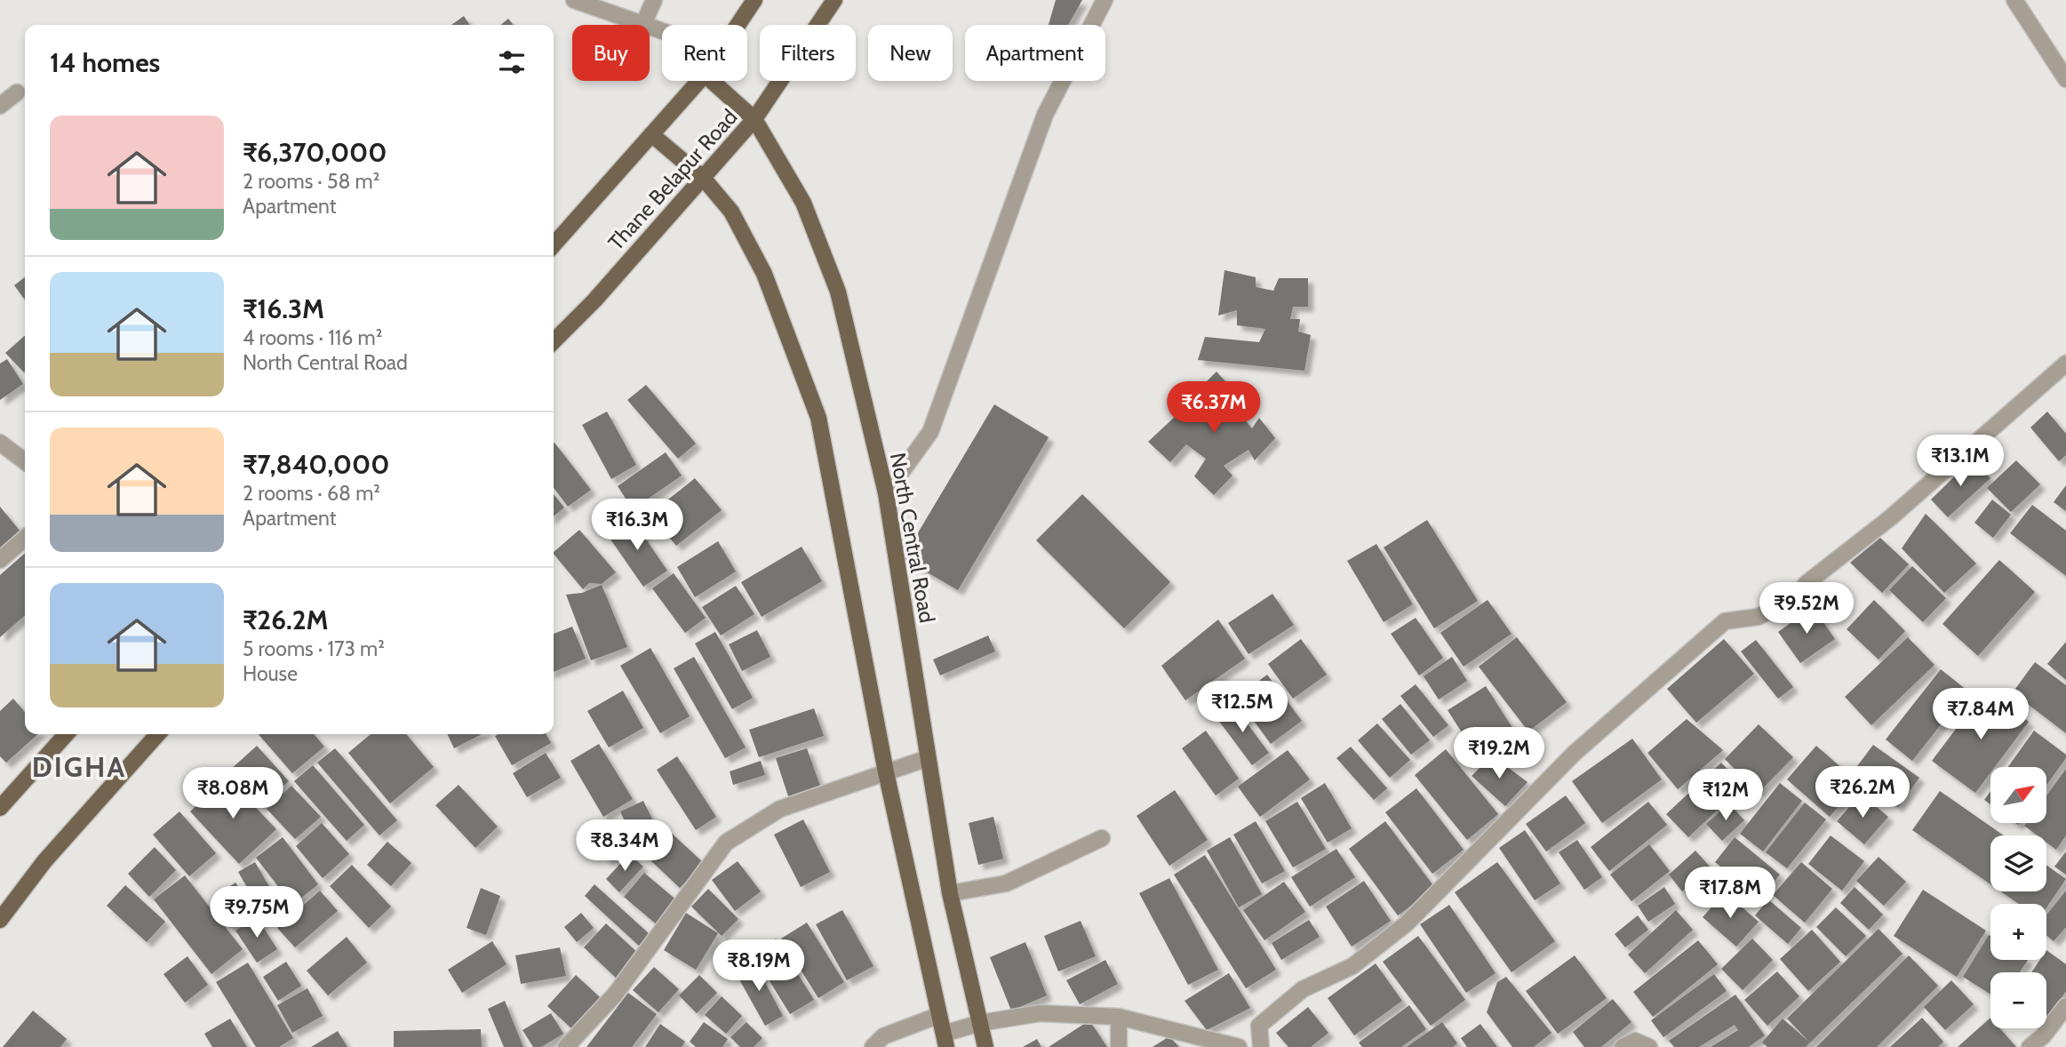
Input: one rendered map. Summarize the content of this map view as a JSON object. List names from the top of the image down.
{
  "streets": {
    "main road": ["Thane Belapur Road", "North Central Road"]
  },
  "crossings": [
    ["Thane Belapur Road", "North Central Road"]
  ],
  "districts": ["DIGHA"],
  "north": "top right",
  "page": {
    "chip": [
      "Buy",
      "Rent",
      "Filters",
      "New",
      "Apartment"
    ],
    "heading": "14 homes",
    "list": [
      {
        "name": "₹6,370,000",
        "note": "2 rooms · 58 m² · Apartment"
      },
      {
        "name": "₹16.3M",
        "note": "4 rooms · 116 m² · North Central Road"
      },
      {
        "name": "₹7,840,000",
        "note": "2 rooms · 68 m² · Apartment"
      },
      {
        "name": "₹26.2M",
        "note": "5 rooms · 173 m² · House"
      }
    ],
    "price": [
      "₹6.37M",
      "₹13.1M",
      "₹16.3M",
      "₹9.52M",
      "₹12.5M",
      "₹7.84M",
      "₹19.2M",
      "₹26.2M",
      "₹8.08M",
      "₹12M",
      "₹8.34M",
      "₹17.8M",
      "₹9.75M",
      "₹8.19M"
    ],
    "map_buttons": ["+", "−"]
  }
}
